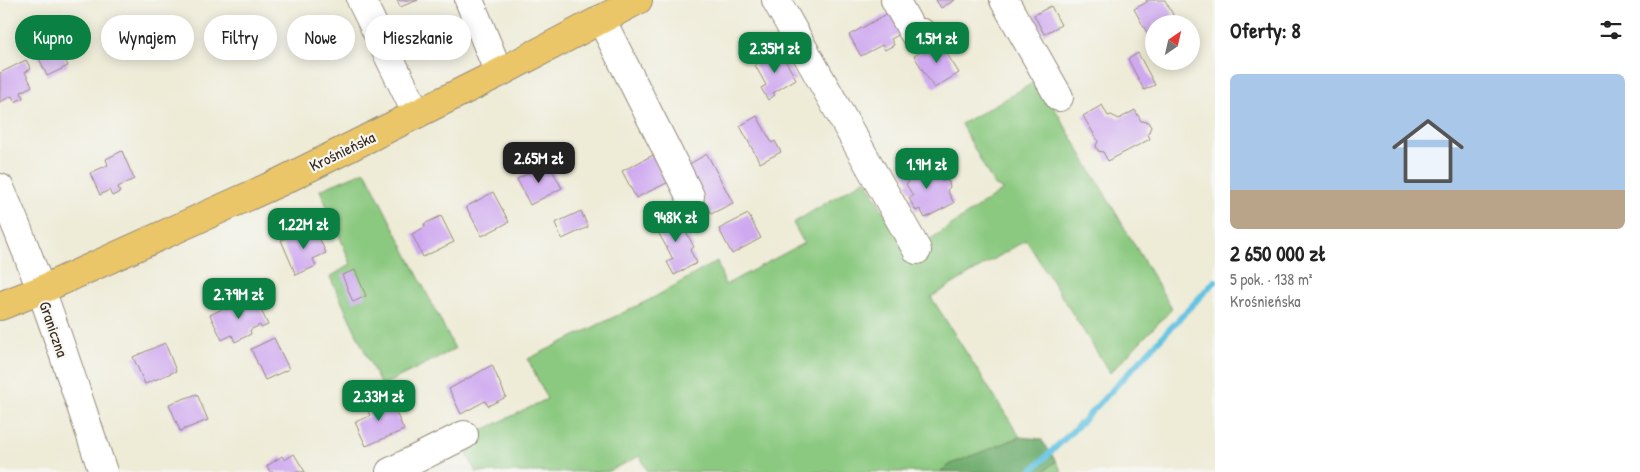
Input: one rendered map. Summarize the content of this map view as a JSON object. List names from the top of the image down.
{
  "streets": {
    "main road": ["Krośnieńska"],
    "street": ["Graniczna"]
  },
  "crossings": [
    ["Krośnieńska", "Graniczna"]
  ],
  "north": "top right",
  "page": {
    "heading": "Oferty: 8",
    "chip": [
      "Kupno",
      "Wynajem",
      "Filtry",
      "Nowe",
      "Mieszkanie"
    ],
    "price": [
      "1.5M zł",
      "2.35M zł",
      "2.65M zł",
      "1.9M zł",
      "948K zł",
      "1.22M zł",
      "2.79M zł",
      "2.33M zł"
    ],
    "list": [
      {
        "name": "2 650 000 zł",
        "note": "5 pok. · 138 m² · Krośnieńska"
      }
    ]
  }
}
